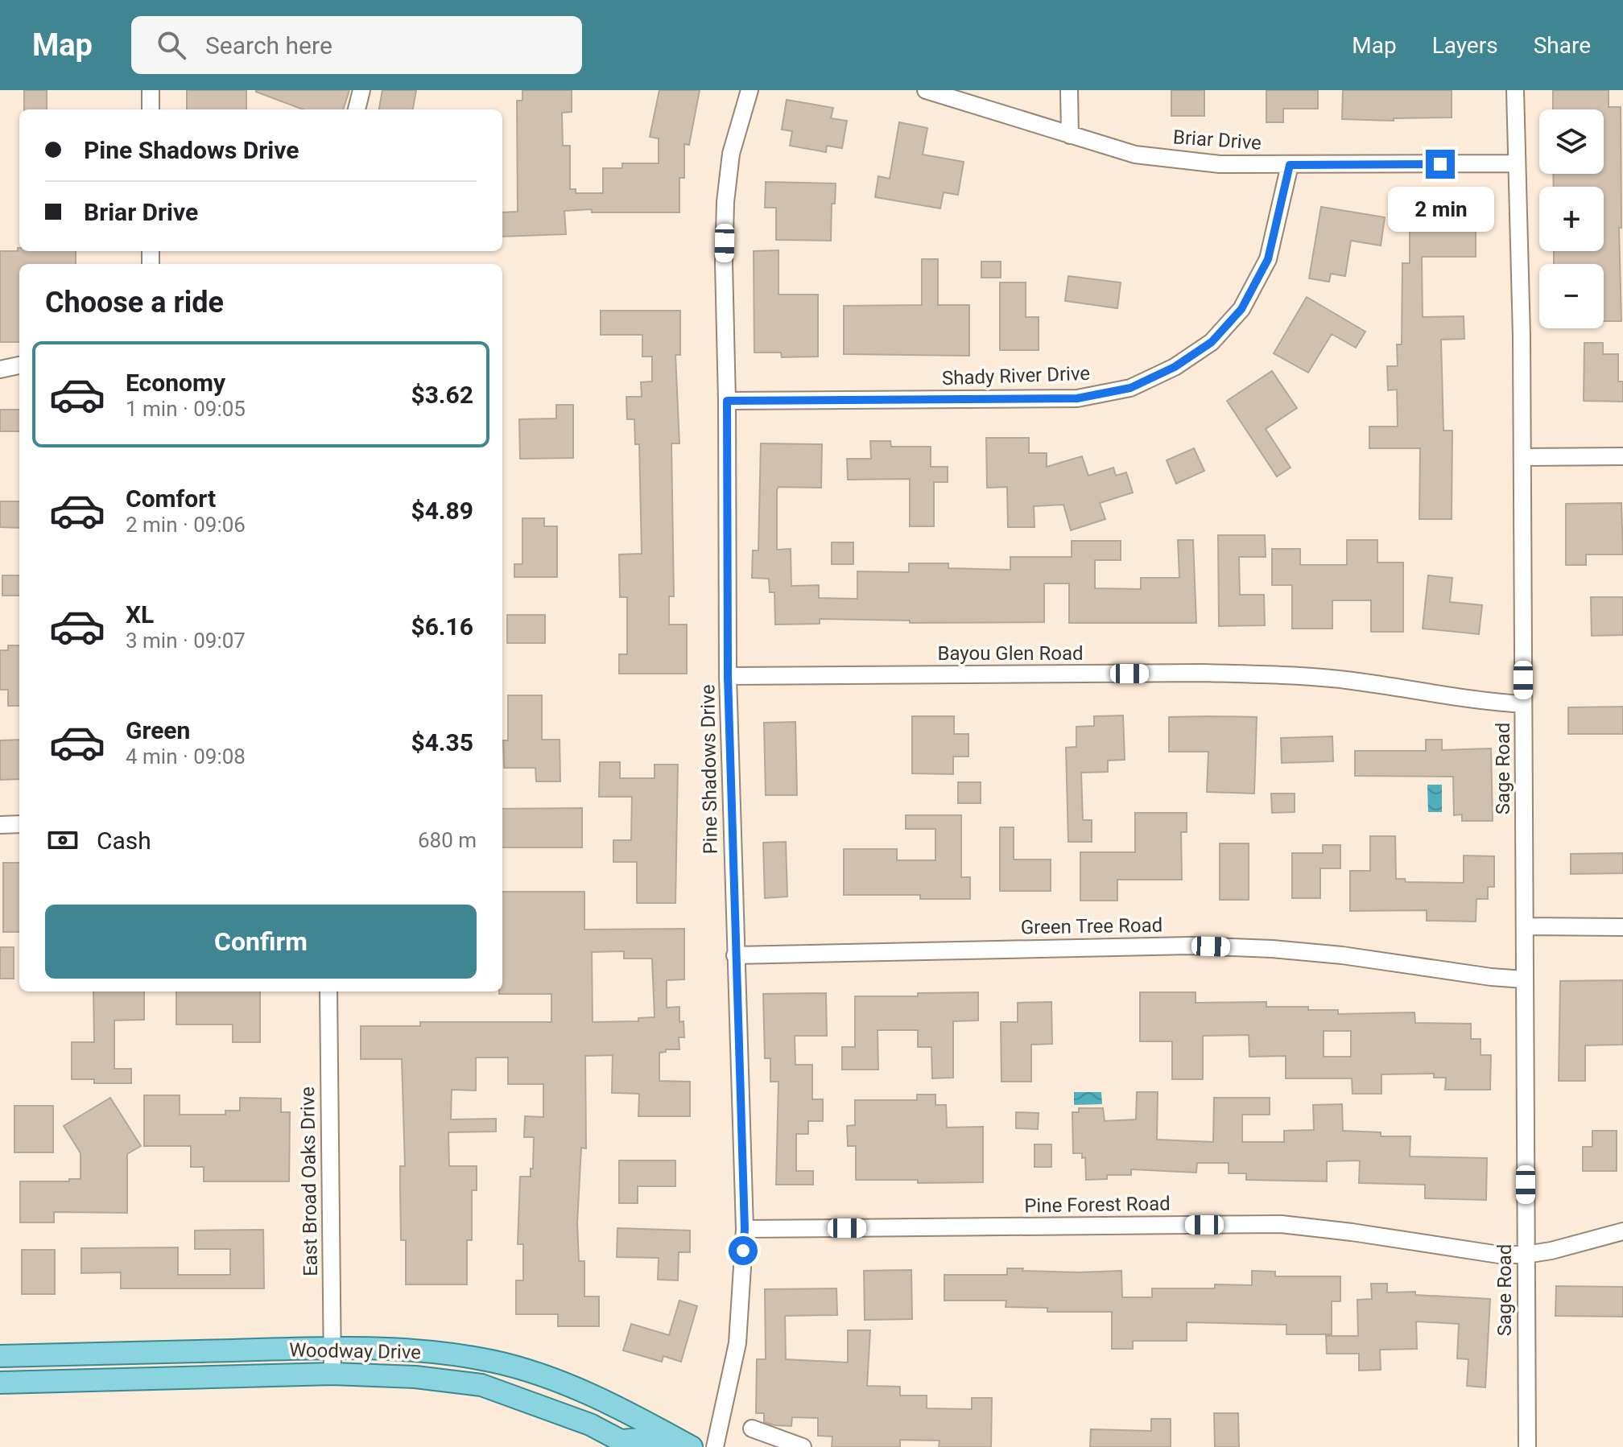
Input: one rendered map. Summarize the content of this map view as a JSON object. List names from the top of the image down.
{
  "streets": {
    "main road": ["Woodway Drive"],
    "street": [
      "Briar Drive",
      "Shady River Drive",
      "Bayou Glen Road",
      "Sage Road",
      "Pine Shadows Drive",
      "Green Tree Road",
      "East Broad Oaks Drive",
      "Pine Forest Road"
    ]
  },
  "crossings": [
    ["Briar Drive", "Shady River Drive"],
    ["Briar Drive", "Sage Road"],
    ["Shady River Drive", "Pine Shadows Drive"],
    ["Bayou Glen Road", "Sage Road"],
    ["Bayou Glen Road", "Pine Shadows Drive"],
    ["Sage Road", "Green Tree Road"],
    ["Sage Road", "Pine Forest Road"],
    ["Pine Shadows Drive", "Green Tree Road"],
    ["Pine Shadows Drive", "Pine Forest Road"],
    ["East Broad Oaks Drive", "Woodway Drive"]
  ],
  "page": {
    "header": "Map",
    "search": "Search here",
    "nav": ["Map", "Layers", "Share"],
    "map_buttons": ["+", "−"],
    "banner": ["Pine Shadows Drive", "Briar Drive"],
    "bubble": "2 min",
    "heading": "Choose a ride",
    "list": [
      {
        "name": "Economy",
        "note": "1 min · 09:05",
        "value": "$3.62"
      },
      {
        "name": "Comfort",
        "note": "2 min · 09:06",
        "value": "$4.89"
      },
      {
        "name": "XL",
        "note": "3 min · 09:07",
        "value": "$6.16"
      },
      {
        "name": "Green",
        "note": "4 min · 09:08",
        "value": "$4.35"
      }
    ],
    "pay": ["Cash", "680 m"],
    "buttons": "Confirm"
  }
}
